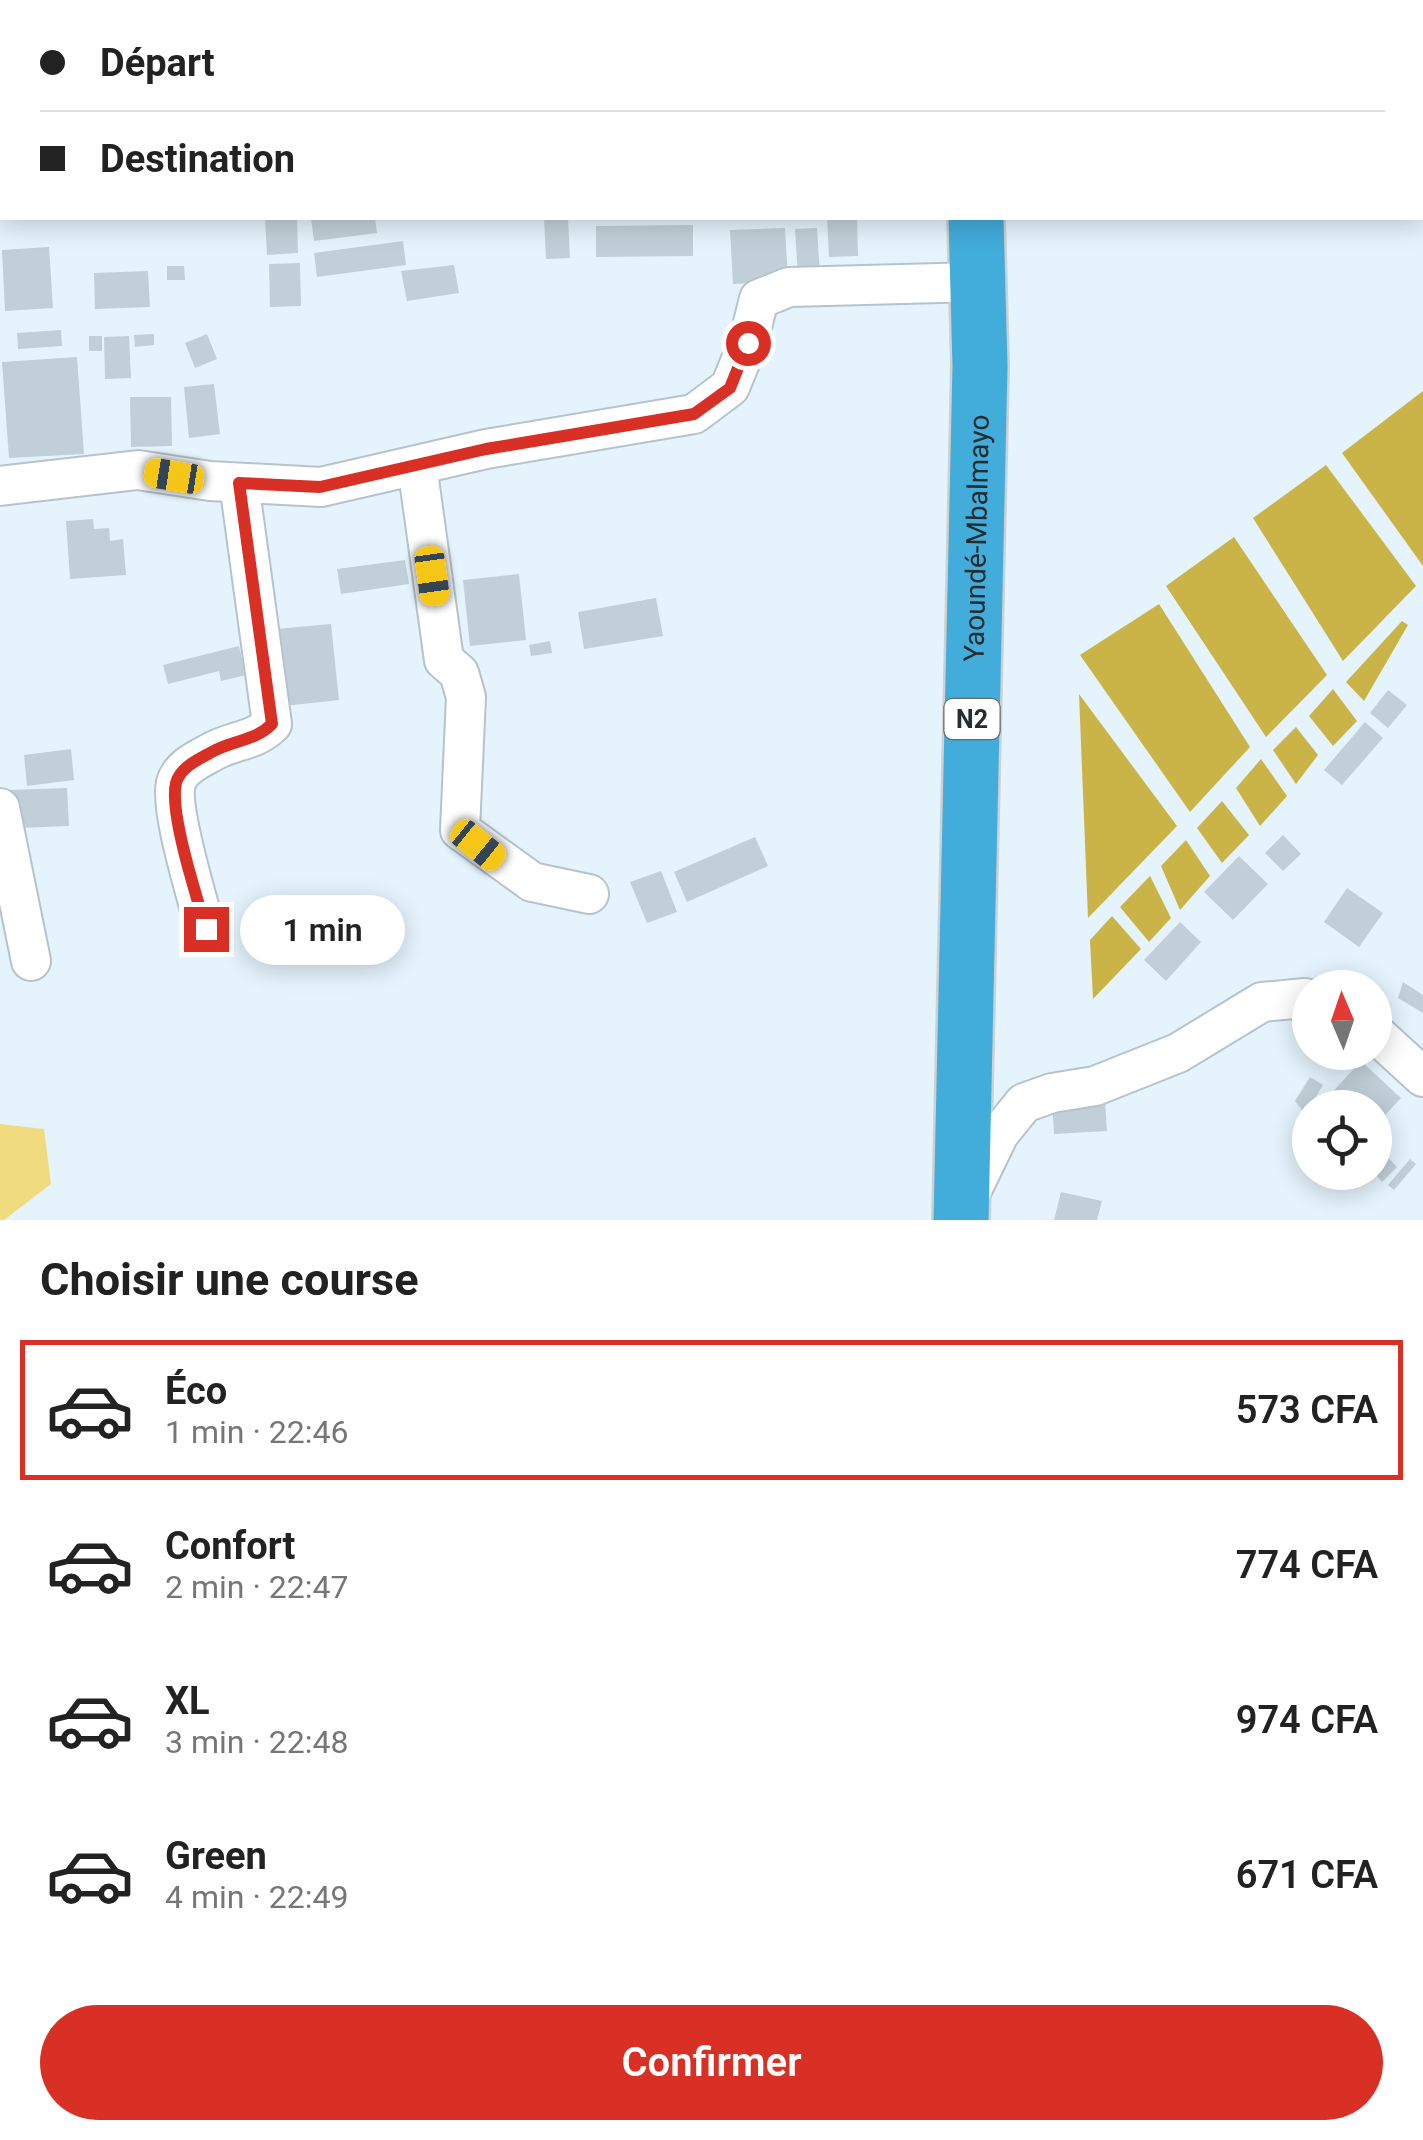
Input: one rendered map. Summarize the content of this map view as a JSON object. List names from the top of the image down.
{
  "streets": {
    "highway": ["Yaoundé-Mbalmayo", "N2"]
  },
  "north": "top",
  "page": {
    "banner": ["Départ", "Destination"],
    "bubble": "1 min",
    "heading": "Choisir une course",
    "list": [
      {
        "name": "Éco",
        "note": "1 min · 22:46",
        "value": "573 CFA"
      },
      {
        "name": "Confort",
        "note": "2 min · 22:47",
        "value": "774 CFA"
      },
      {
        "name": "XL",
        "note": "3 min · 22:48",
        "value": "974 CFA"
      },
      {
        "name": "Green",
        "note": "4 min · 22:49",
        "value": "671 CFA"
      }
    ],
    "buttons": "Confirmer"
  }
}
